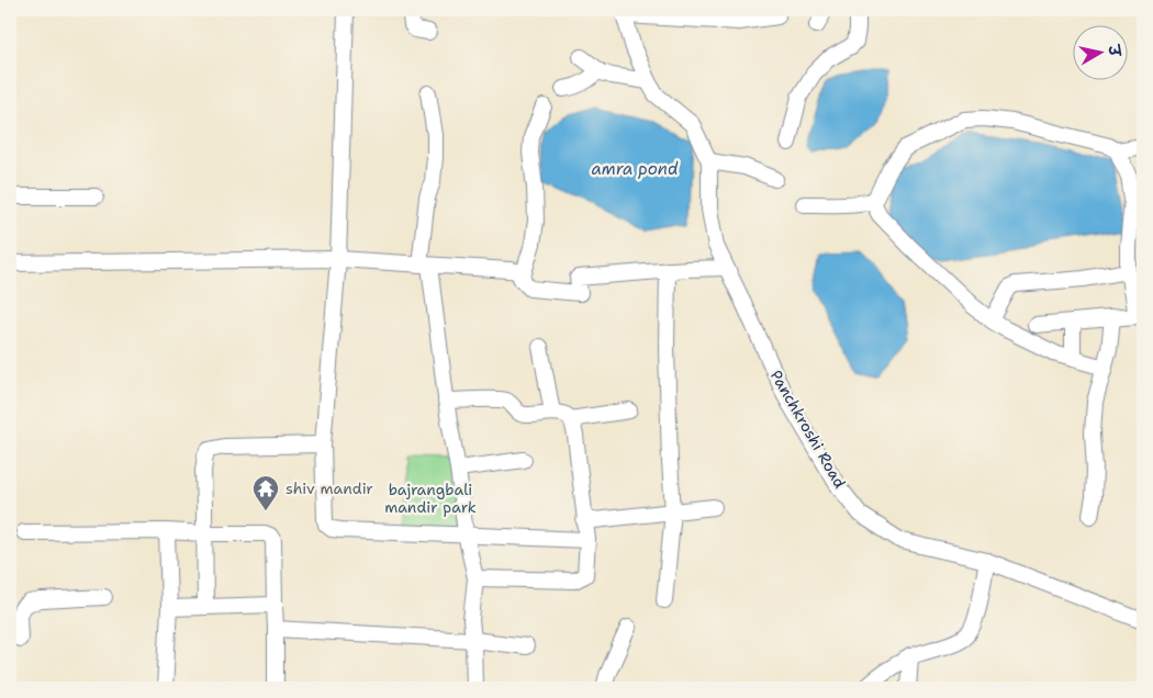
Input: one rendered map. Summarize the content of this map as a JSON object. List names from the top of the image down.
{
  "streets": {
    "street": ["Panchkroshi Road"]
  },
  "water": ["amra pond"],
  "parks": ["bajrangbali mandir park"],
  "places": {
    "temple": ["shiv mandir"]
  },
  "north": "right"
}
